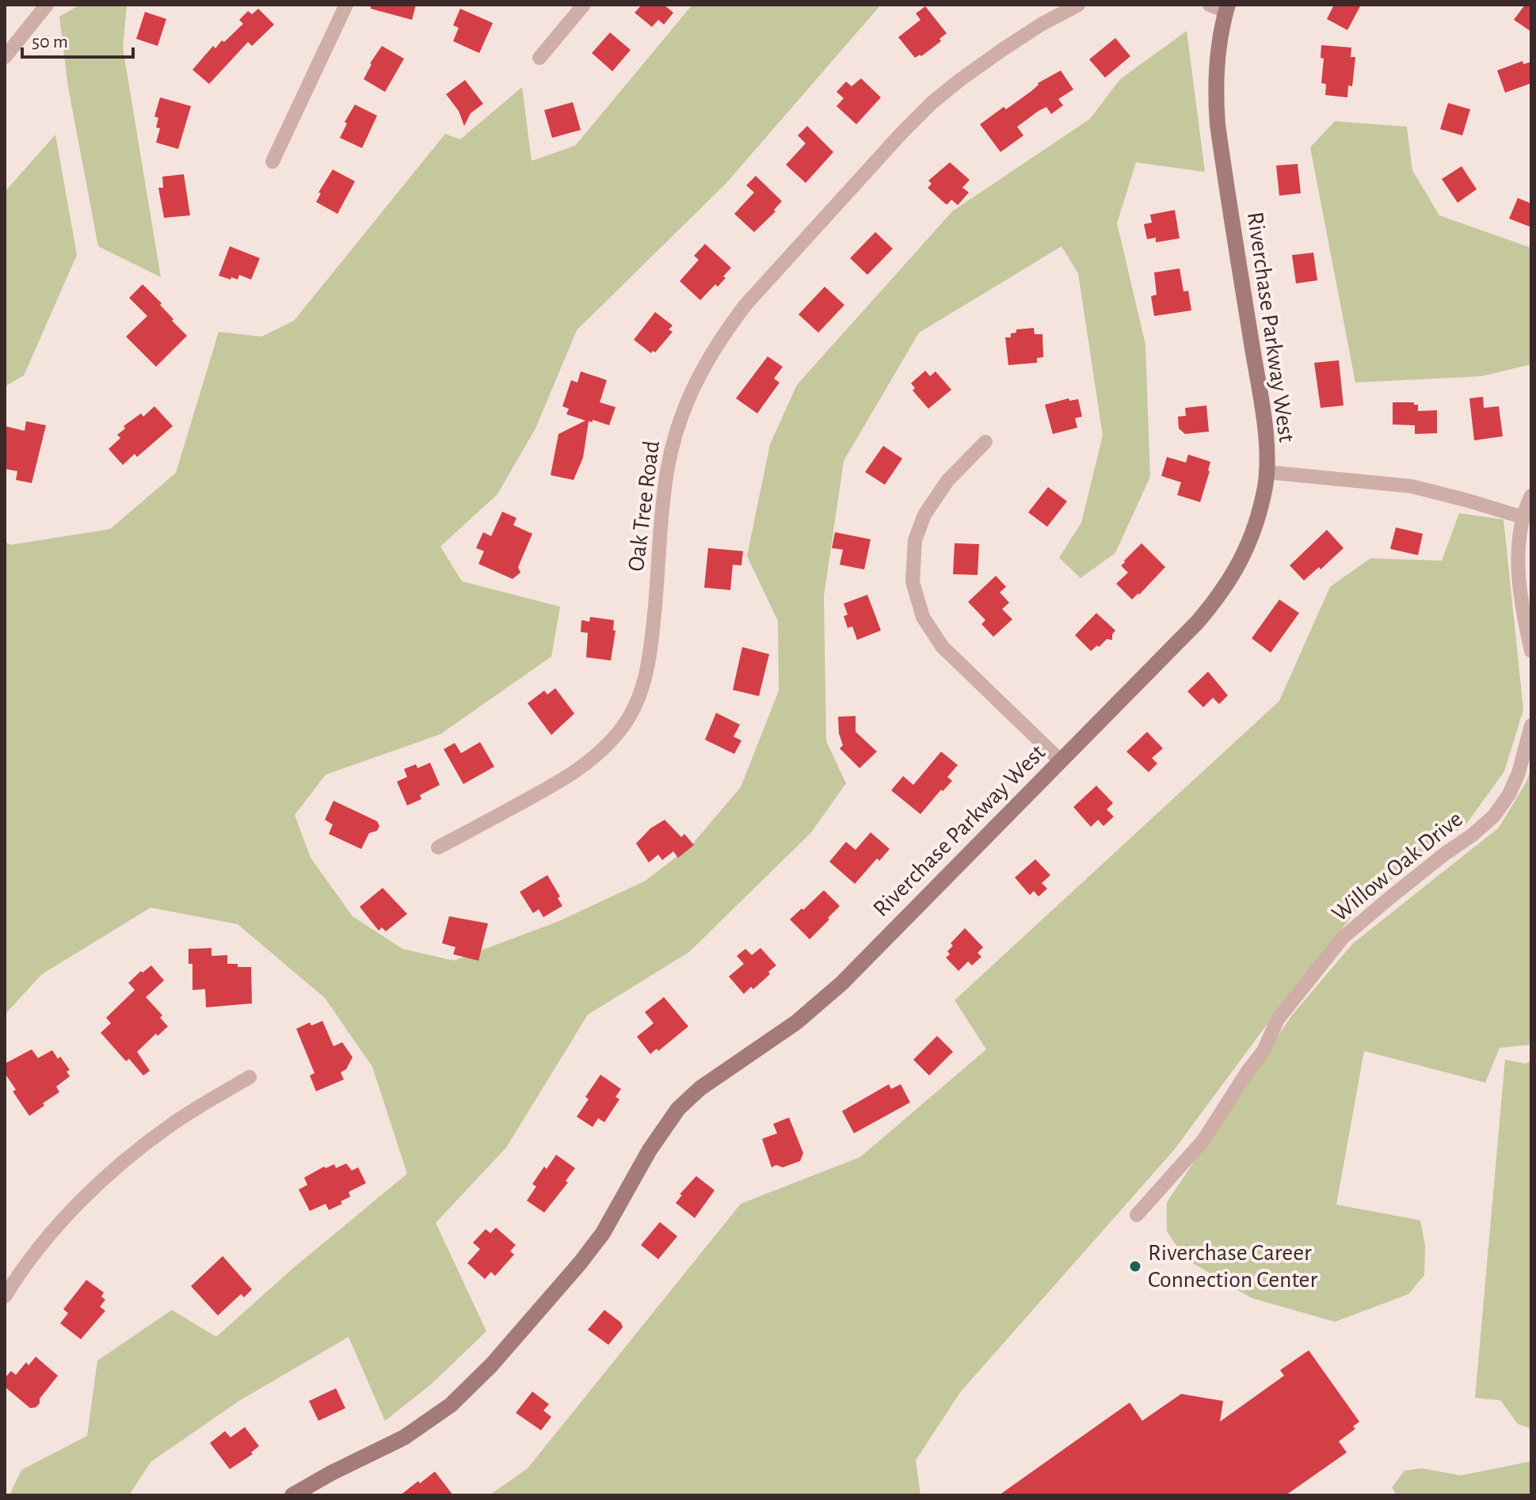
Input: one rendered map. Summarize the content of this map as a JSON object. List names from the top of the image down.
{
  "streets": {
    "street": ["Riverchase Parkway West", "Oak Tree Road", "Willow Oak Drive"]
  },
  "places": ["Riverchase Career Connection Center"],
  "scale_bar": "50 m"
}
